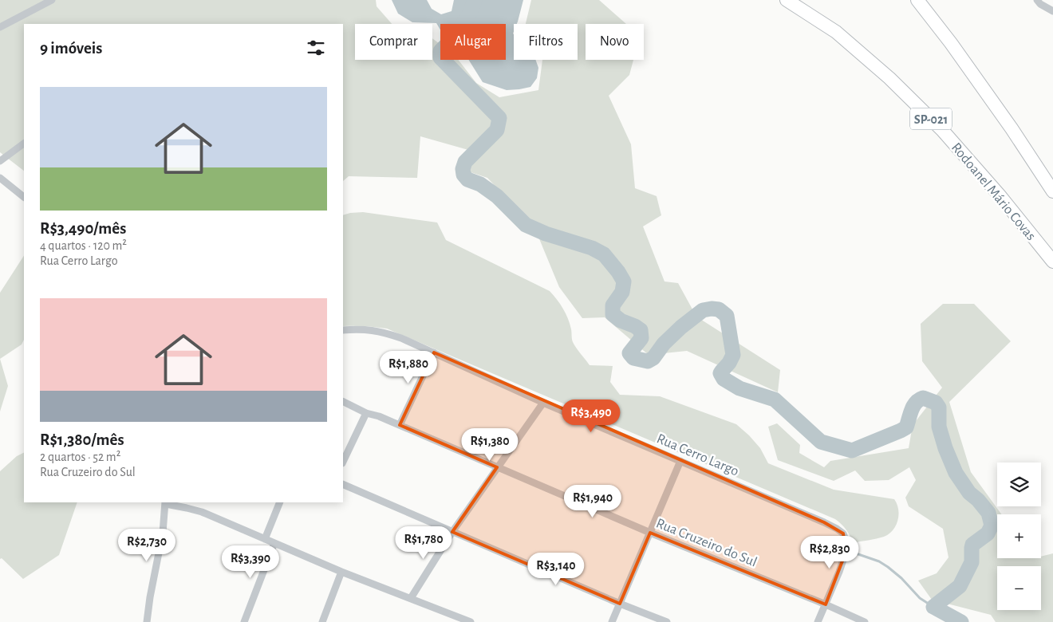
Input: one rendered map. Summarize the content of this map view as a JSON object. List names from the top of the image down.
{
  "streets": {
    "highway": ["SP-021", "Rodoanel Mário Covas"],
    "street": ["Rua Cerro Largo", "Rua Cruzeiro do Sul"]
  },
  "crossings": [
    ["Rua Cerro Largo", "Rua Cruzeiro do Sul"]
  ],
  "page": {
    "chip": [
      "Comprar",
      "Alugar",
      "Filtros",
      "Novo"
    ],
    "heading": "9 imóveis",
    "list": [
      {
        "name": "R$3,490/mês",
        "note": "4 quartos · 120 m² · Rua Cerro Largo"
      },
      {
        "name": "R$1,380/mês",
        "note": "2 quartos · 52 m² · Rua Cruzeiro do Sul"
      }
    ],
    "price": [
      "R$1,880",
      "R$3,490",
      "R$1,380",
      "R$1,940",
      "R$1,780",
      "R$2,730",
      "R$2,830",
      "R$3,390",
      "R$3,140"
    ],
    "map_buttons": ["+", "−"]
  }
}
